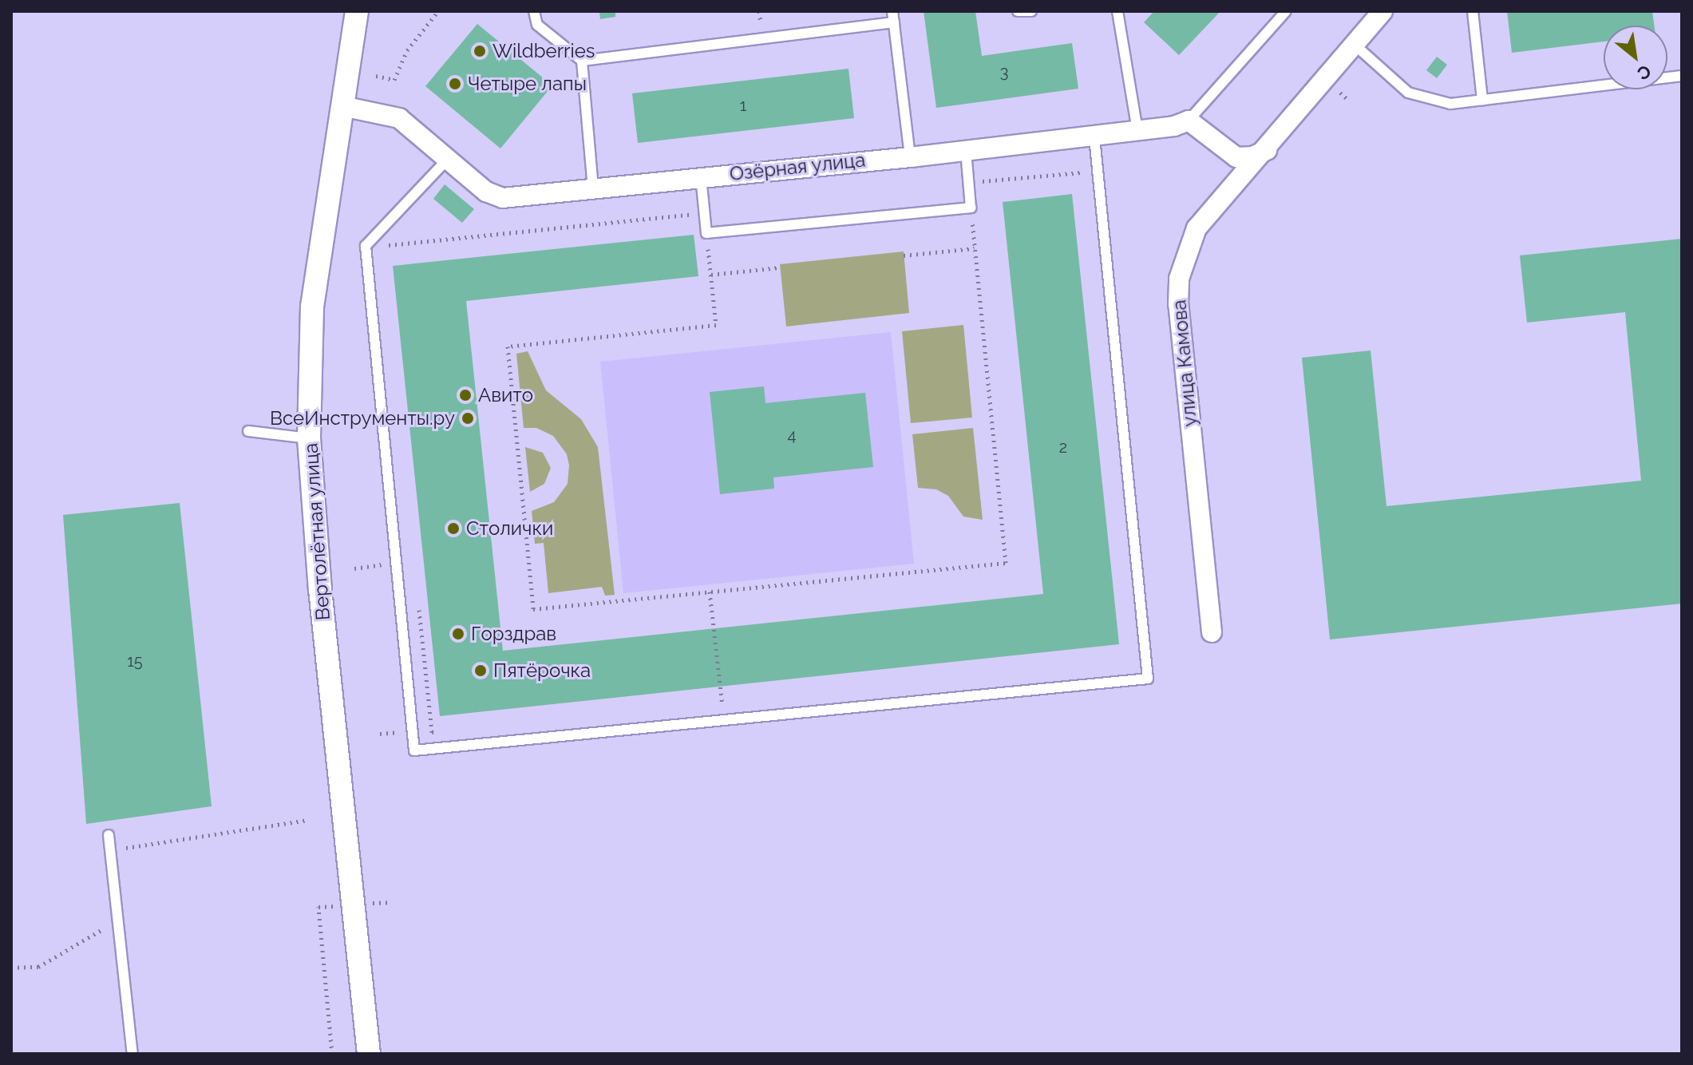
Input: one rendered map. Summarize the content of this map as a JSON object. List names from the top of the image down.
{
  "streets": {
    "street": ["Озёрная улица", "улица Камова", "Вертолётная улица"]
  },
  "crossings": [
    ["Озёрная улица", "Вертолётная улица"]
  ],
  "places": [
    "Wildberries",
    "Четыре лапы",
    "Авито",
    "ВсеИнструменты.ру",
    "Столички",
    "Горздрав",
    "Пятёрочка"
  ],
  "house_numbers": [
    "3",
    "1",
    "4",
    "2",
    "15"
  ],
  "north": "bottom right"
}
